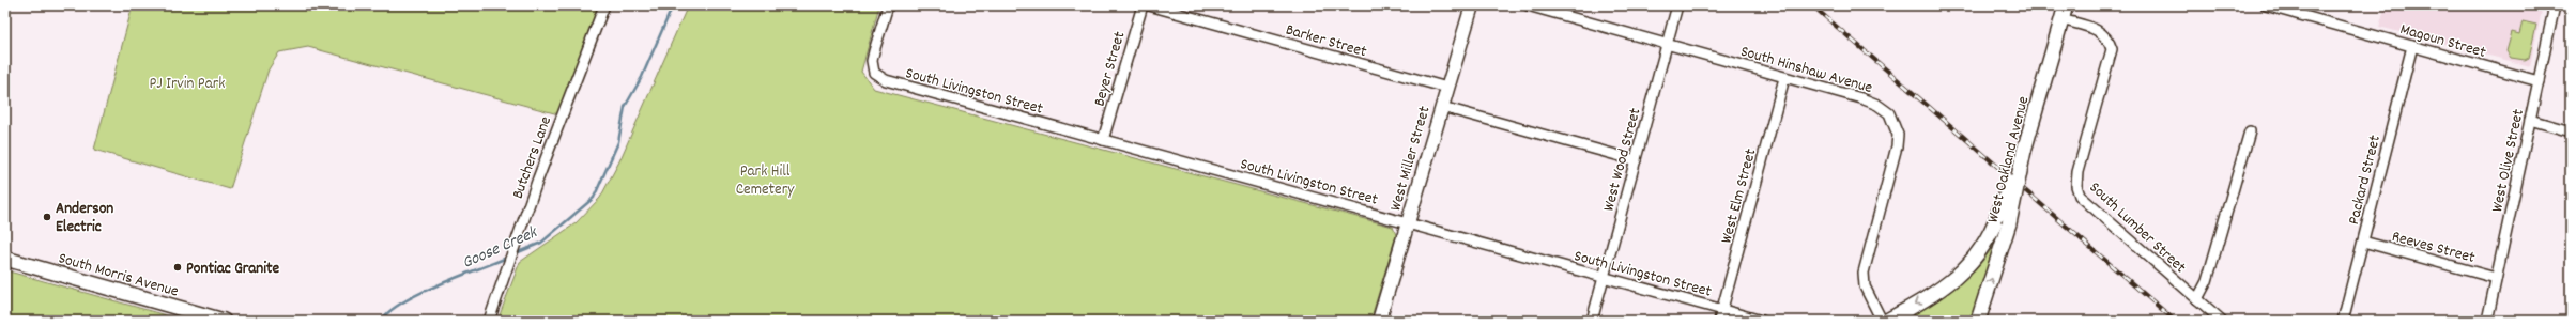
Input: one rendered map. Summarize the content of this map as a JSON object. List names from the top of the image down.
{
  "streets": {
    "main road": ["West Oakland Avenue", "South Morris Avenue"],
    "street": [
      "Barker Street",
      "Magoun Street",
      "Beyer Street",
      "South Hinshaw Avenue",
      "South Livingston Street",
      "Butchers Lane",
      "West Miller Street",
      "West Wood Street",
      "West Olive Street",
      "Packard Street",
      "West Elm Street",
      "South Lumber Street",
      "Reeves Street"
    ]
  },
  "crossings": [
    ["Barker Street", "West Miller Street"],
    ["Magoun Street", "West Olive Street"],
    ["Magoun Street", "Packard Street"],
    ["Beyer Street", "South Livingston Street"],
    ["South Hinshaw Avenue", "West Wood Street"],
    ["South Hinshaw Avenue", "West Elm Street"],
    ["South Livingston Street", "West Miller Street"],
    ["South Livingston Street", "West Wood Street"],
    ["South Livingston Street", "West Elm Street"],
    ["West Oakland Avenue", "South Lumber Street"],
    ["West Olive Street", "Reeves Street"],
    ["Packard Street", "Reeves Street"]
  ],
  "one_way": ["West Oakland Avenue"],
  "water": ["Goose Creek"],
  "parks": ["PJ Irvin Park", "Park Hill Cemetery"],
  "places": ["Anderson Electric", "Pontiac Granite"]
}
